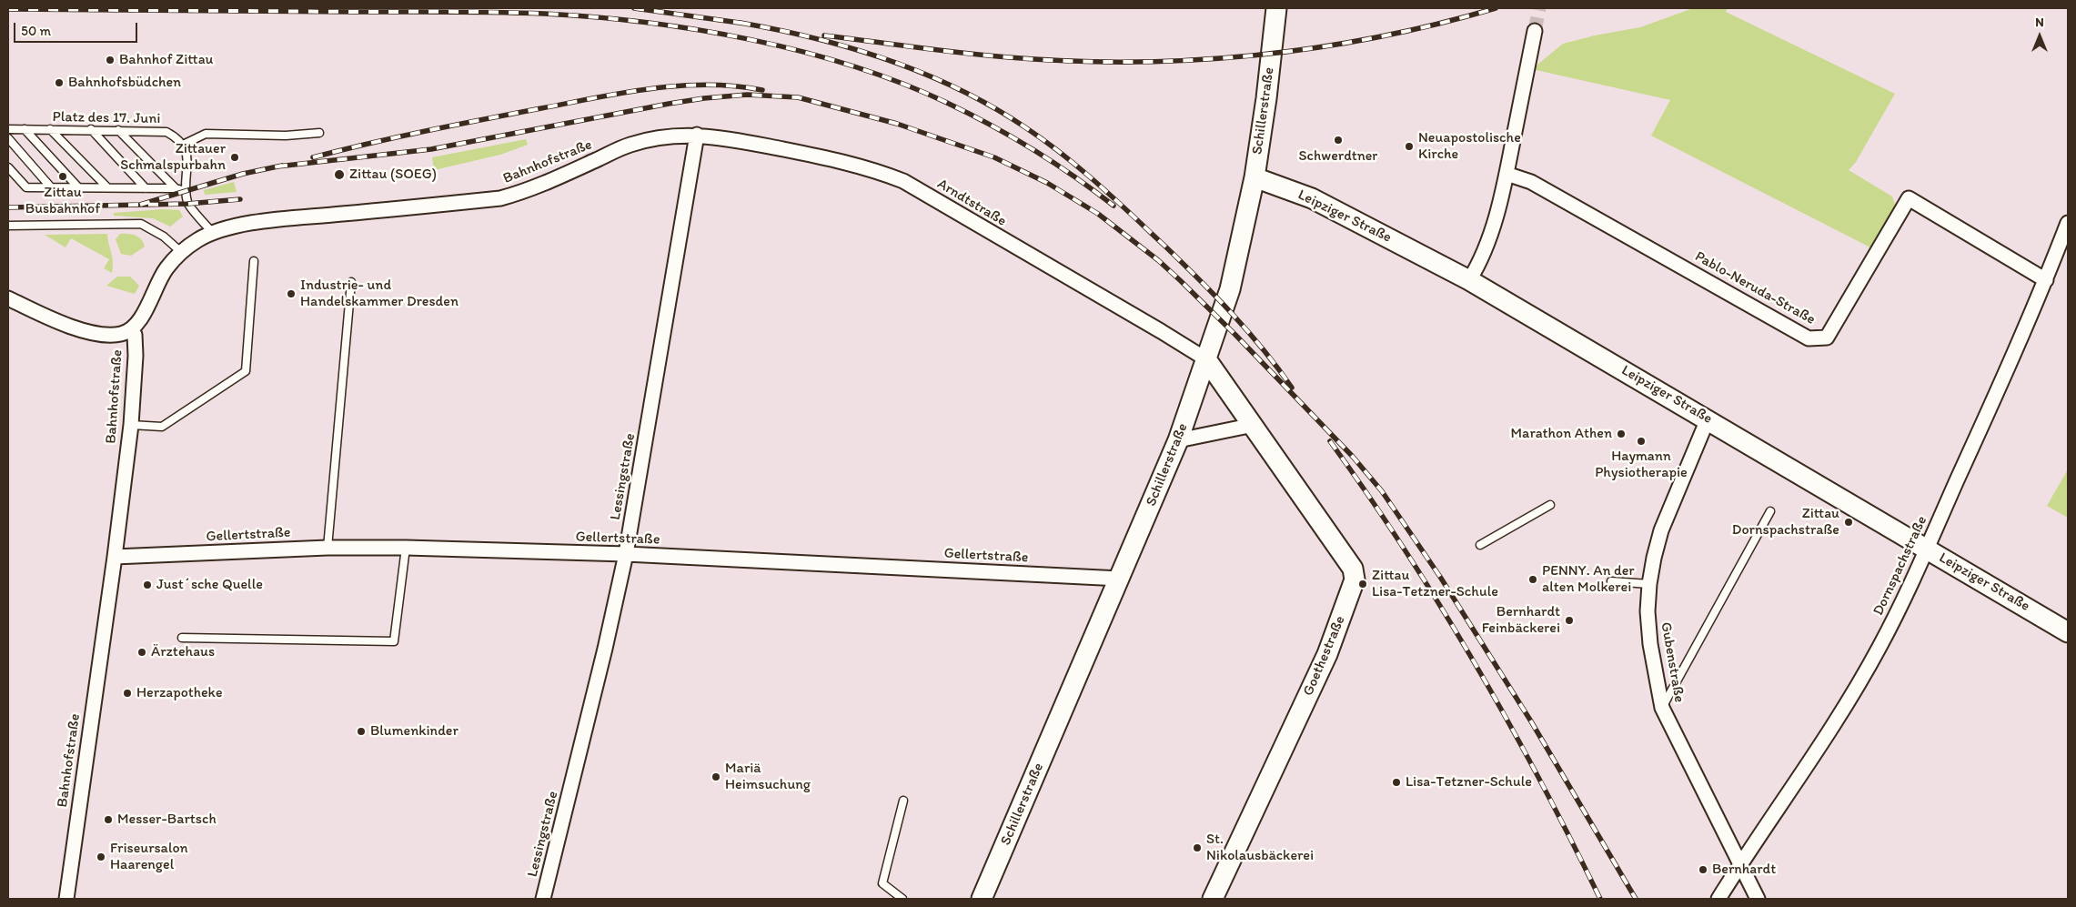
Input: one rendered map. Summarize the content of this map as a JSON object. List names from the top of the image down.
{
  "streets": {
    "main road": ["Schillerstraße", "Leipziger Straße", "Goethestraße"],
    "street": [
      "Bahnhofstraße",
      "Arndtstraße",
      "Pablo-Neruda-Straße",
      "Lessingstraße",
      "Gellertstraße",
      "Dornspachstraße",
      "Gubenstraße"
    ],
    "lane": ["Platz des 17. Juni"]
  },
  "crossings": [
    ["Schillerstraße", "Arndtstraße"],
    ["Schillerstraße", "Leipziger Straße"],
    ["Schillerstraße", "Gellertstraße"],
    ["Schillerstraße", "Goethestraße"],
    ["Bahnhofstraße", "Arndtstraße"],
    ["Bahnhofstraße", "Lessingstraße"],
    ["Bahnhofstraße", "Gellertstraße"],
    ["Arndtstraße", "Lessingstraße"],
    ["Arndtstraße", "Goethestraße"],
    ["Leipziger Straße", "Dornspachstraße"],
    ["Leipziger Straße", "Gubenstraße"],
    ["Pablo-Neruda-Straße", "Dornspachstraße"],
    ["Lessingstraße", "Gellertstraße"],
    ["Dornspachstraße", "Gubenstraße"]
  ],
  "places": [
    "Bahnhof Zittau",
    "Bahnhofsbüdchen",
    "Schwerdtner",
    "Neuapostolische Kirche",
    "Zittauer Schmalspurbahn",
    "Zittau (SOEG)",
    "Zittau Busbahnhof",
    "Industrie- und Handelskammer Dresden",
    "Marathon Athen",
    "Haymann Physiotherapie",
    "Zittau Dornspachstraße",
    "PENNY. An der alten Molkerei",
    "Zittau Lisa-Tetzner-Schule",
    "Just´sche Quelle",
    "Bernhardt Feinbäckerei",
    "Ärztehaus",
    "Herzapotheke",
    "Blumenkinder",
    "Mariä Heimsuchung",
    "Lisa-Tetzner-Schule",
    "Messer-Bartsch",
    "St. Nikolausbäckerei",
    "Friseursalon Haarengel",
    "Bernhardt"
  ],
  "scale_bar": "50 m",
  "north": "top"
}
